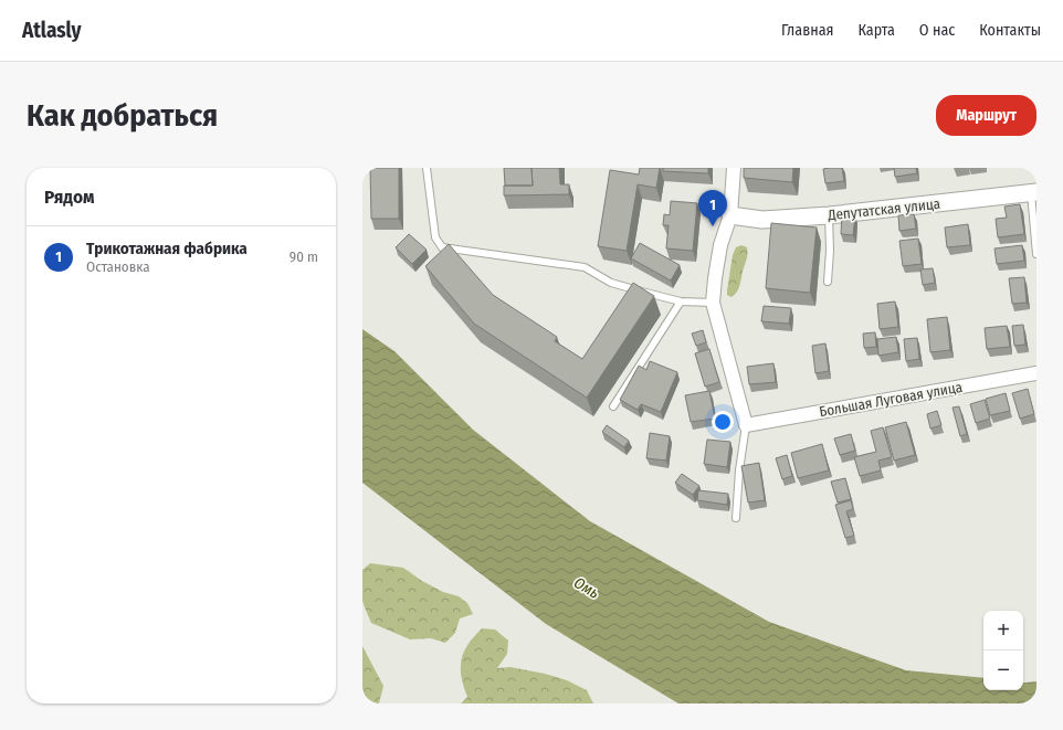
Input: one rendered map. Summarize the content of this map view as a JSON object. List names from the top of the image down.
{
  "streets": {
    "street": ["Депутатская улица", "Большая Луговая улица"]
  },
  "water": ["Омь"],
  "page": {
    "header": "Atlasly",
    "nav": [
      "Главная",
      "Карта",
      "О нас",
      "Контакты"
    ],
    "buttons": "Маршрут",
    "title": "Как добраться",
    "heading": "Рядом",
    "pins": "1",
    "list": [
      {
        "mark": "1",
        "name": "Трикотажная фабрика",
        "note": "Остановка",
        "value": "90 m"
      }
    ],
    "map_buttons": ["+", "−"]
  }
}
